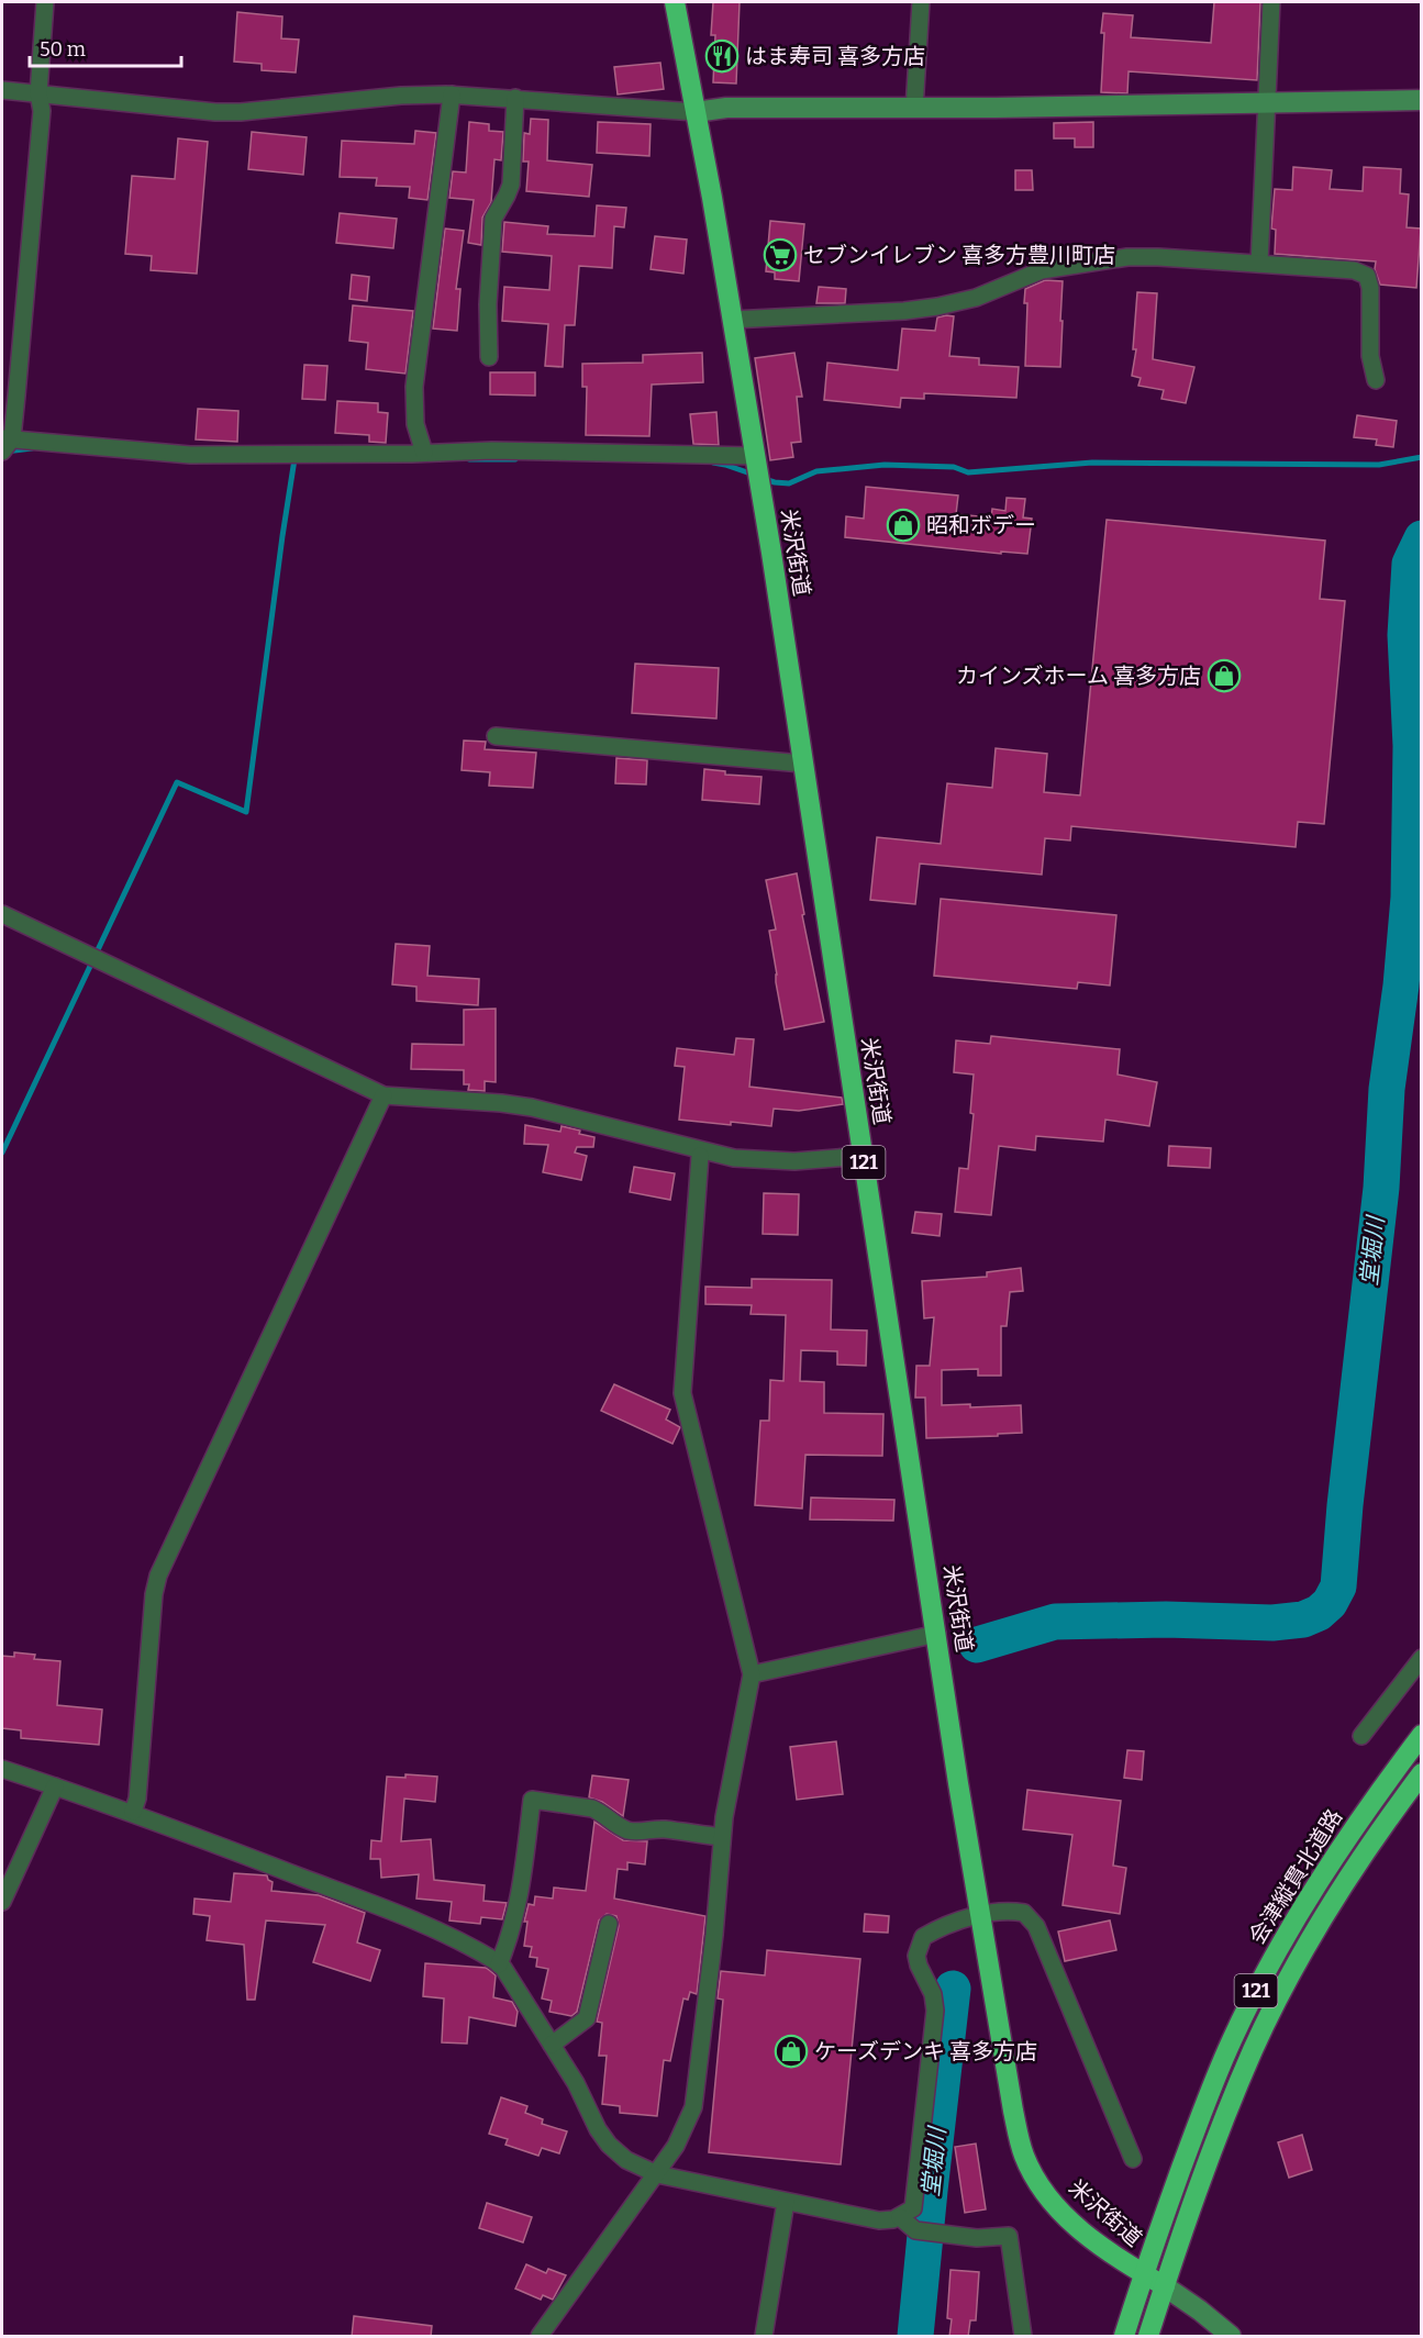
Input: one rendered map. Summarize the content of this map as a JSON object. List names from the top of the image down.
{
  "streets": {
    "highway": ["米沢街道", "121", "会津縦貫北道路"]
  },
  "crossings": [
    ["米沢街道", "121"],
    ["米沢街道", "会津縦貫北道路"],
    ["121", "会津縦貫北道路"]
  ],
  "water": ["堂堀川"],
  "places": {
    "restaurant": ["はま寿司 喜多方店"],
    "supermarket": ["セブンイレブン 喜多方豊川町店"],
    "shop": ["昭和ボデー", "カインズホーム 喜多方店", "ケーズデンキ 喜多方店"]
  },
  "scale_bar": "50 m"
}
